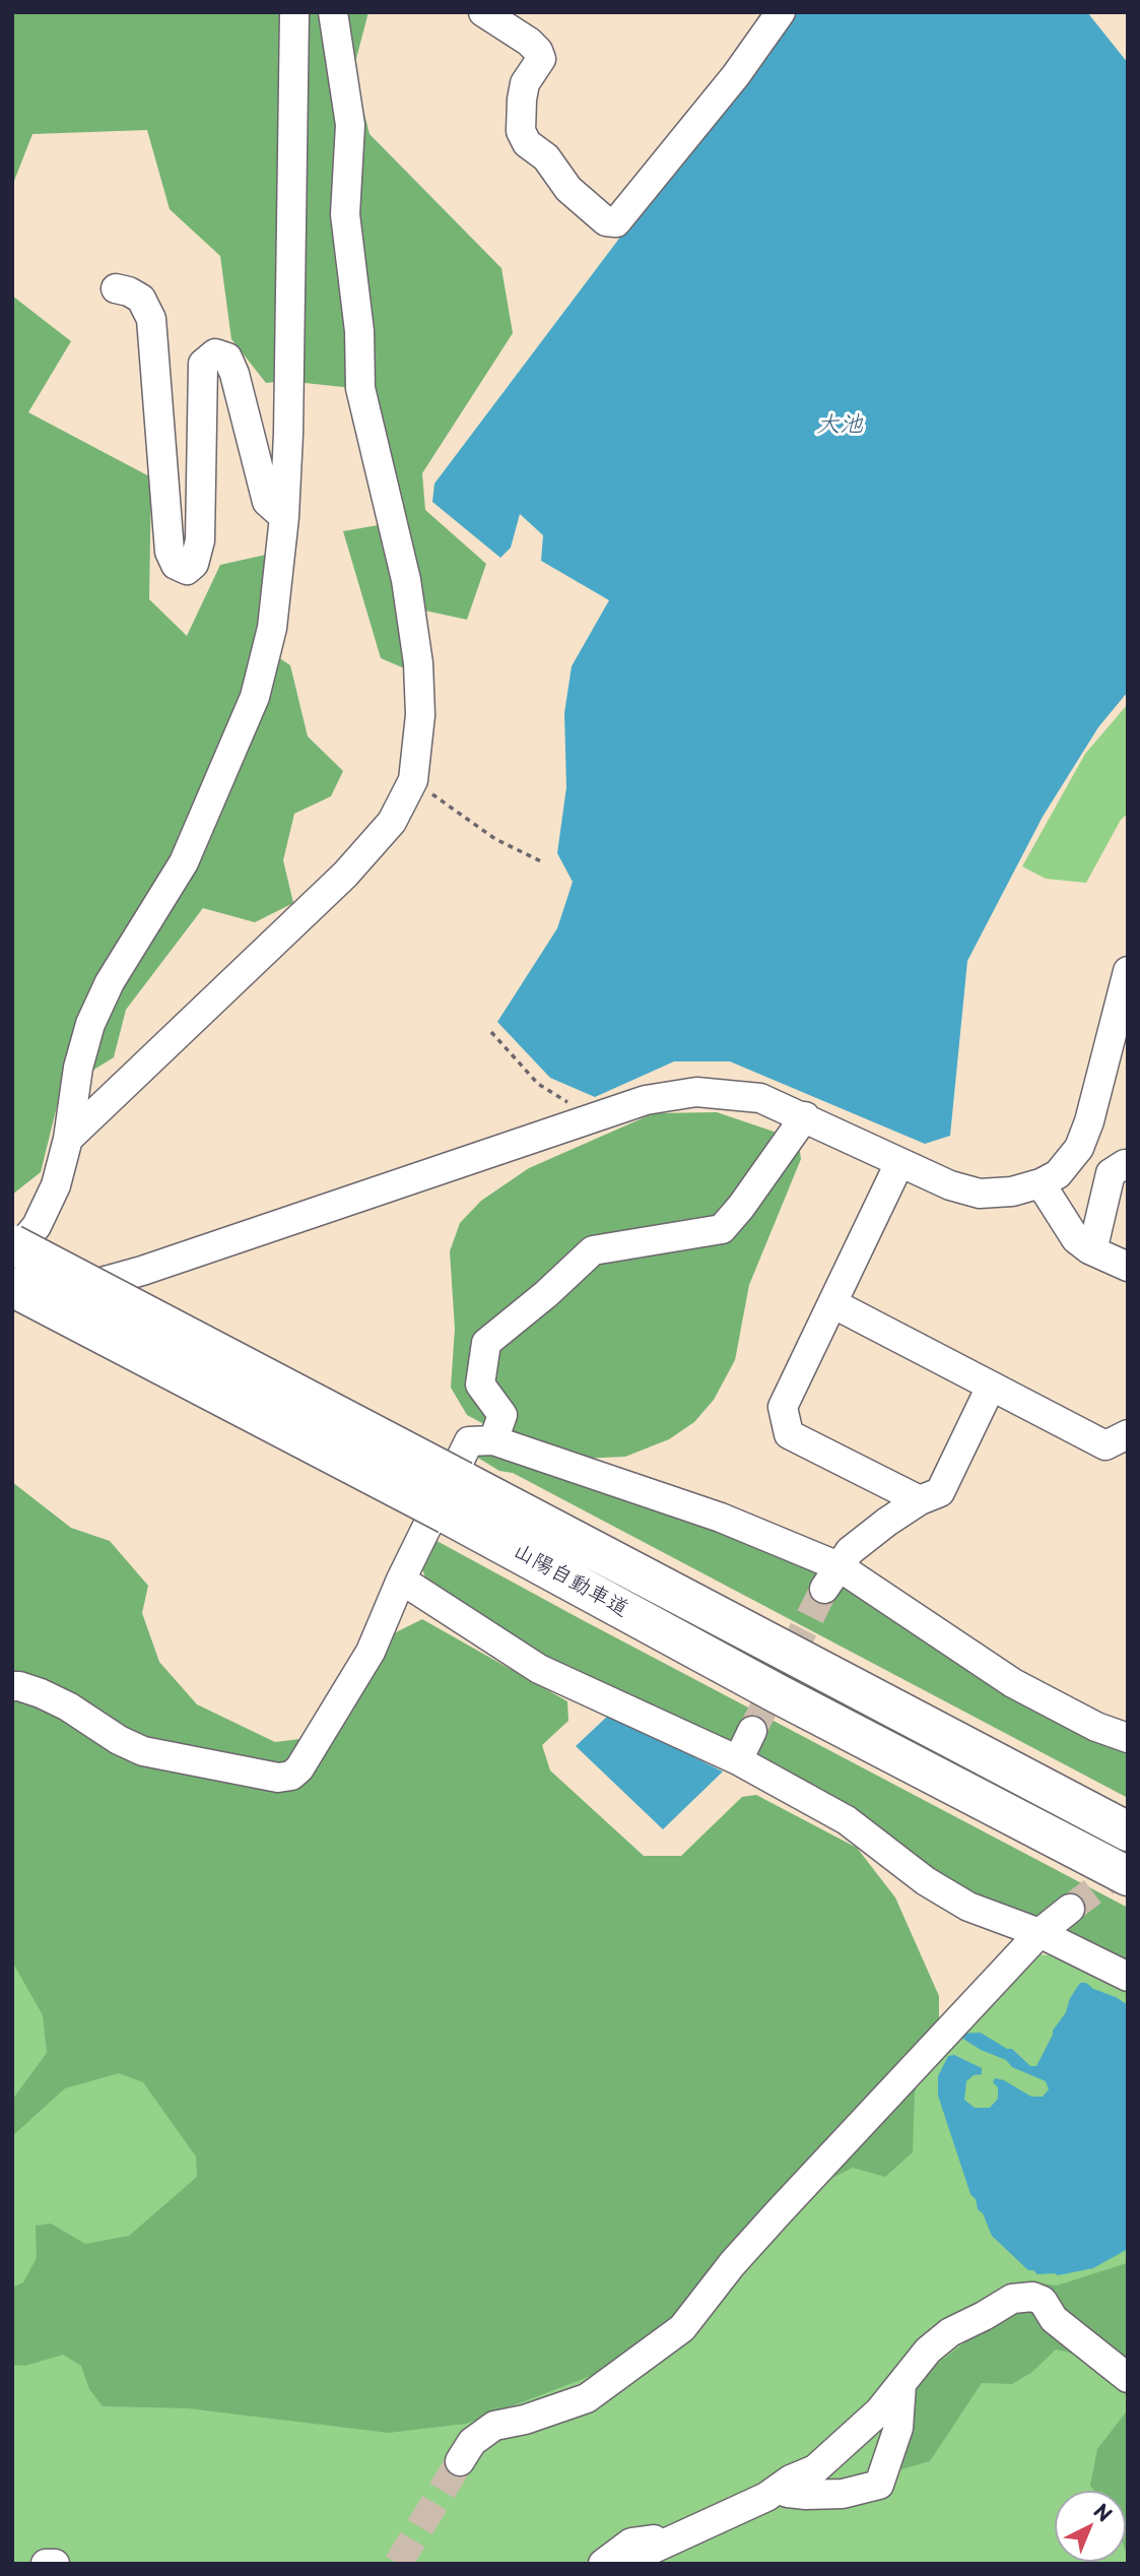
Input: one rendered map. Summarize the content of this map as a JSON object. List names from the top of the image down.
{
  "streets": {
    "highway": ["山陽自動車道"]
  },
  "water": ["大池"],
  "north": "top right"
}
